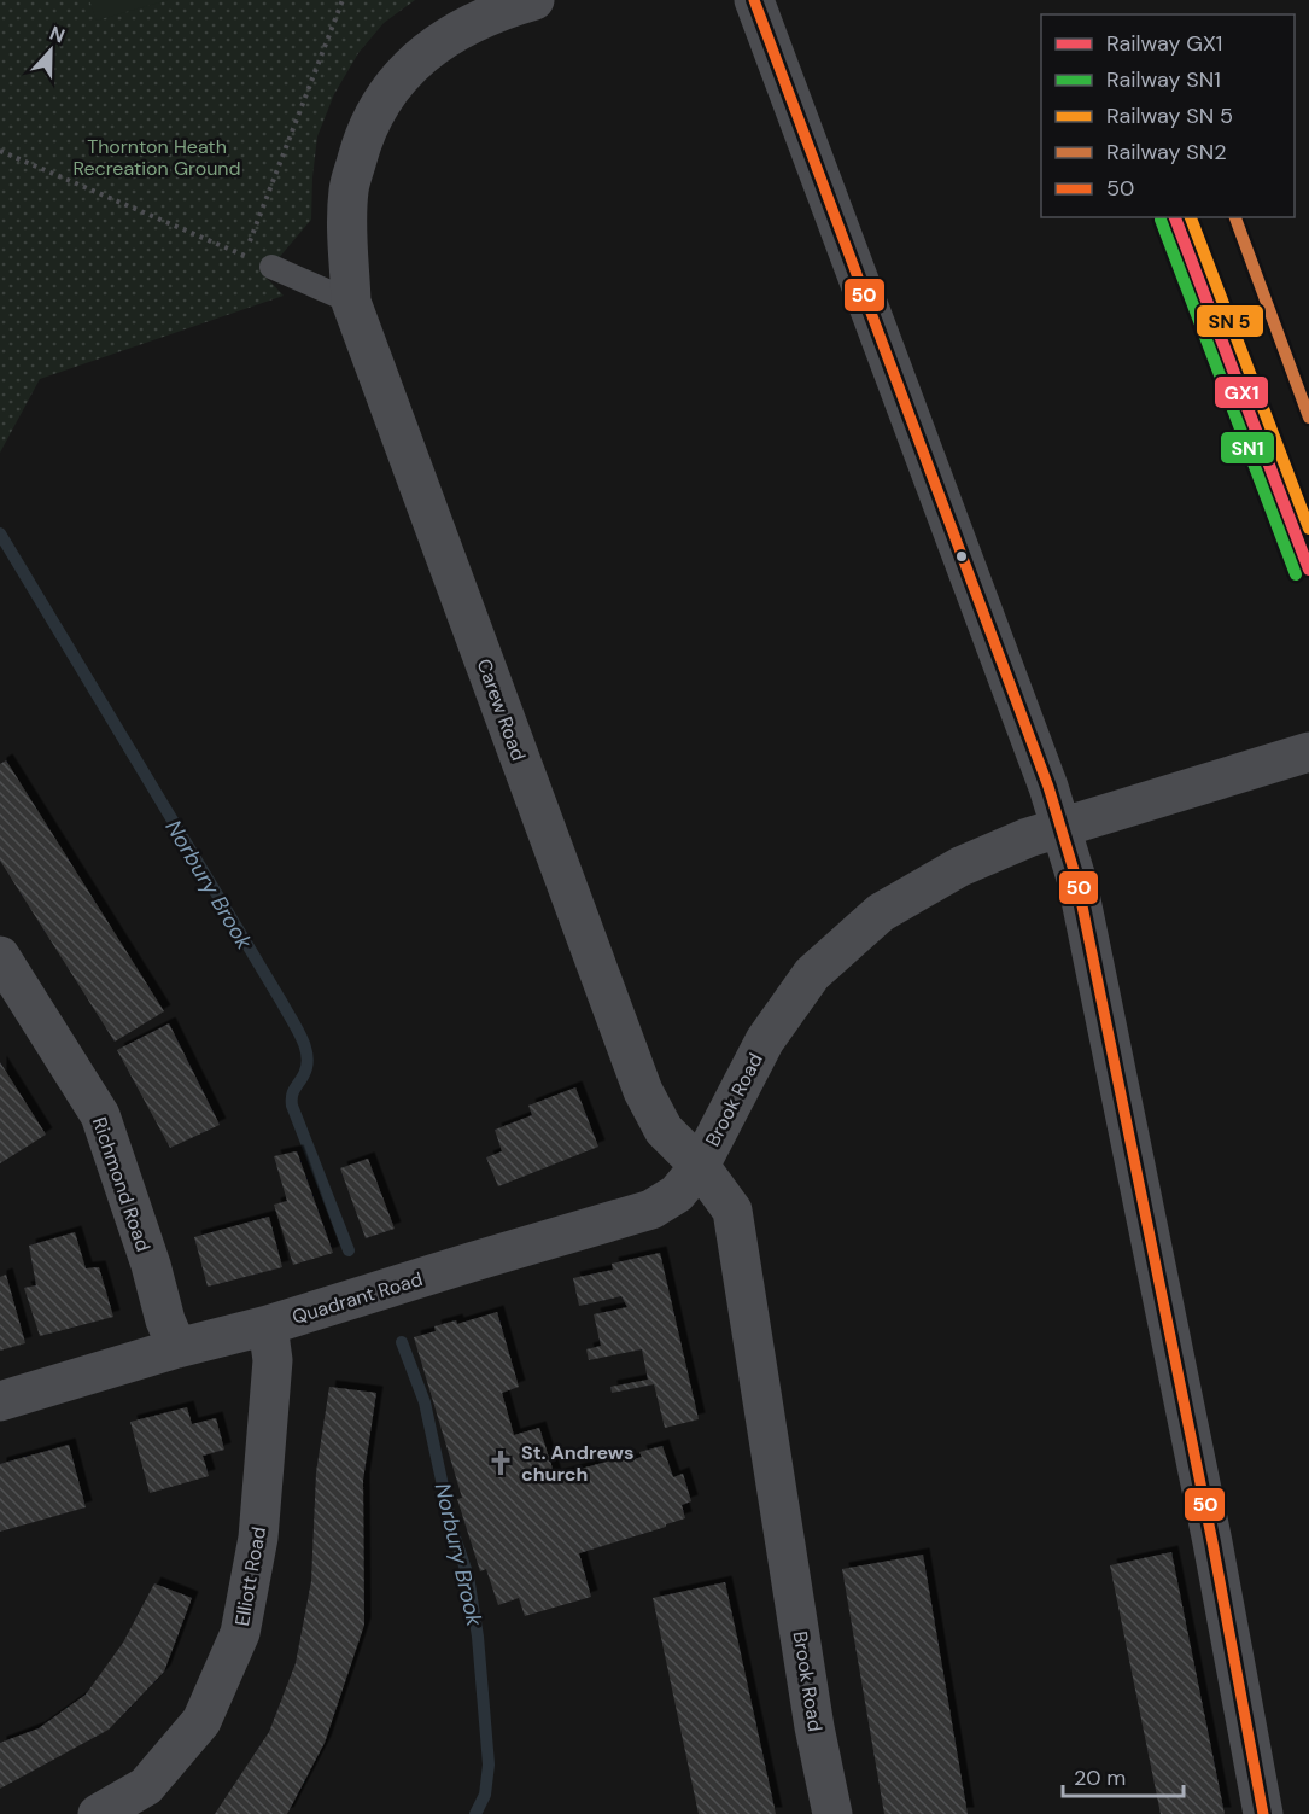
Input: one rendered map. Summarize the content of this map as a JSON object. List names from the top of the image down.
{
  "streets": {
    "street": [
      "Carew Road",
      "Brook Road",
      "Richmond Road",
      "Quadrant Road",
      "Elliott Road"
    ]
  },
  "crossings": [
    ["Carew Road", "Brook Road"],
    ["Carew Road", "Quadrant Road"],
    ["Brook Road", "Quadrant Road"],
    ["Richmond Road", "Quadrant Road"],
    ["Quadrant Road", "Elliott Road"]
  ],
  "water": ["Norbury Brook"],
  "parks": ["Thornton Heath Recreation Ground"],
  "places": {
    "church": ["St. Andrews church"]
  },
  "lines": [
    "transit line 50",
    "rail line GX1",
    "rail line SN2",
    "rail line SN1"
  ],
  "legend": [
    "Railway GX1",
    "Railway SN1",
    "Railway SN 5",
    "Railway SN2",
    "50"
  ],
  "scale_bar": "20 m",
  "north": "top"
}
